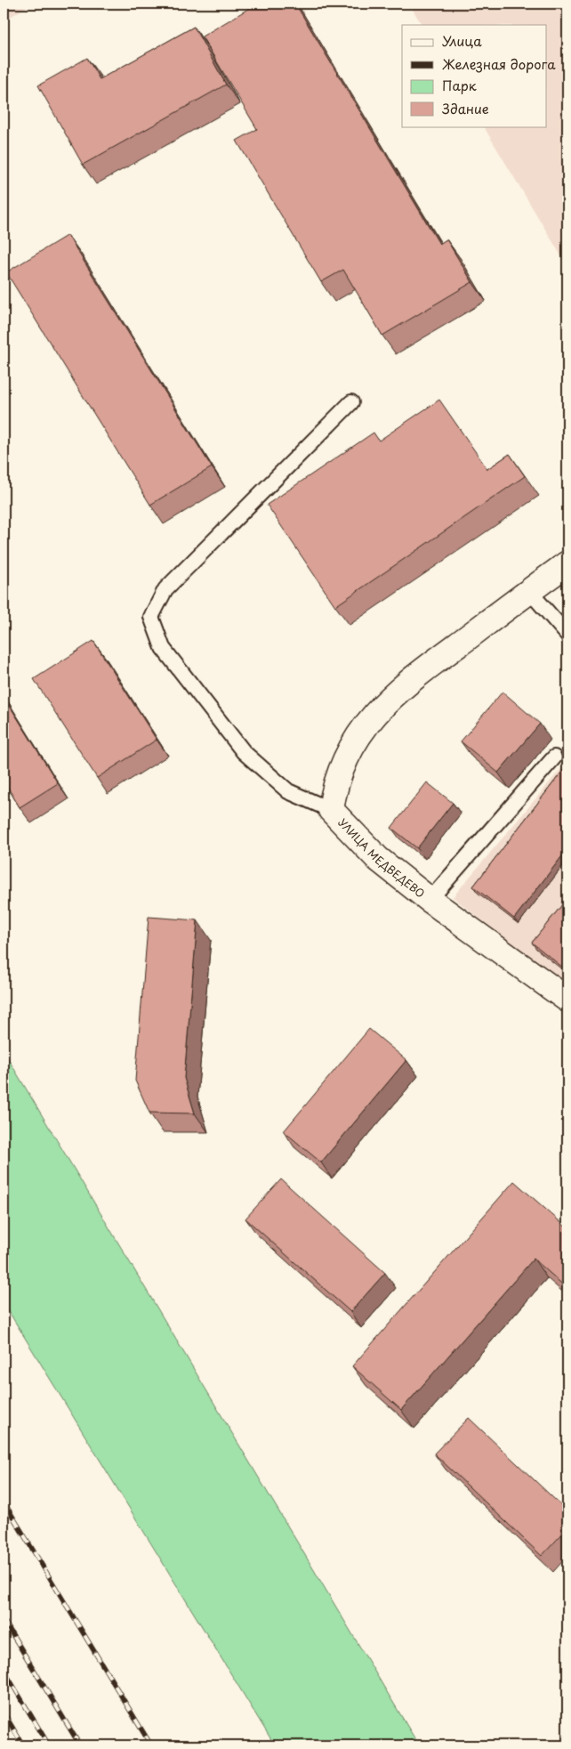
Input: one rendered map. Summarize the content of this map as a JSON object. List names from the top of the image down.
{
  "streets": {
    "street": ["УЛИЦА МЕДВЕДЕВО"]
  },
  "legend": [
    "Улица",
    "Железная дорога",
    "Парк",
    "Здание"
  ]
}
